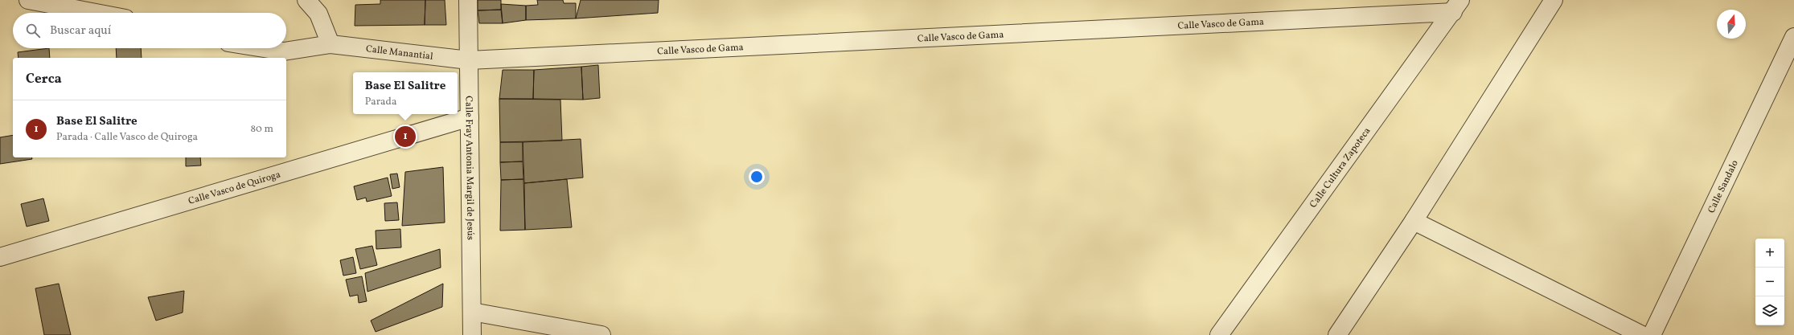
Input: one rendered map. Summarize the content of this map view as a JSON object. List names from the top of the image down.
{
  "streets": {
    "street": [
      "Calle Vasco de Gama",
      "Calle Manantial",
      "Calle Fray Antonia Margil de Jesús",
      "Calle Cultura Zapoteca",
      "Calle Sandalo",
      "Calle Vasco de Quiroga"
    ]
  },
  "crossings": [
    ["Calle Vasco de Gama", "Calle Manantial"],
    ["Calle Vasco de Gama", "Calle Fray Antonia Margil de Jesús"],
    ["Calle Vasco de Gama", "Calle Cultura Zapoteca"],
    ["Calle Manantial", "Calle Fray Antonia Margil de Jesús"],
    ["Calle Fray Antonia Margil de Jesús", "Calle Vasco de Quiroga"]
  ],
  "north": "top",
  "page": {
    "search": "Buscar aquí",
    "heading": "Cerca",
    "popup": ["Base El Salitre", "Parada"],
    "list": [
      {
        "mark": "1",
        "name": "Base El Salitre",
        "note": "Parada · Calle Vasco de Quiroga",
        "value": "80 m"
      }
    ],
    "pins": "1",
    "map_buttons": ["+", "−"]
  }
}
